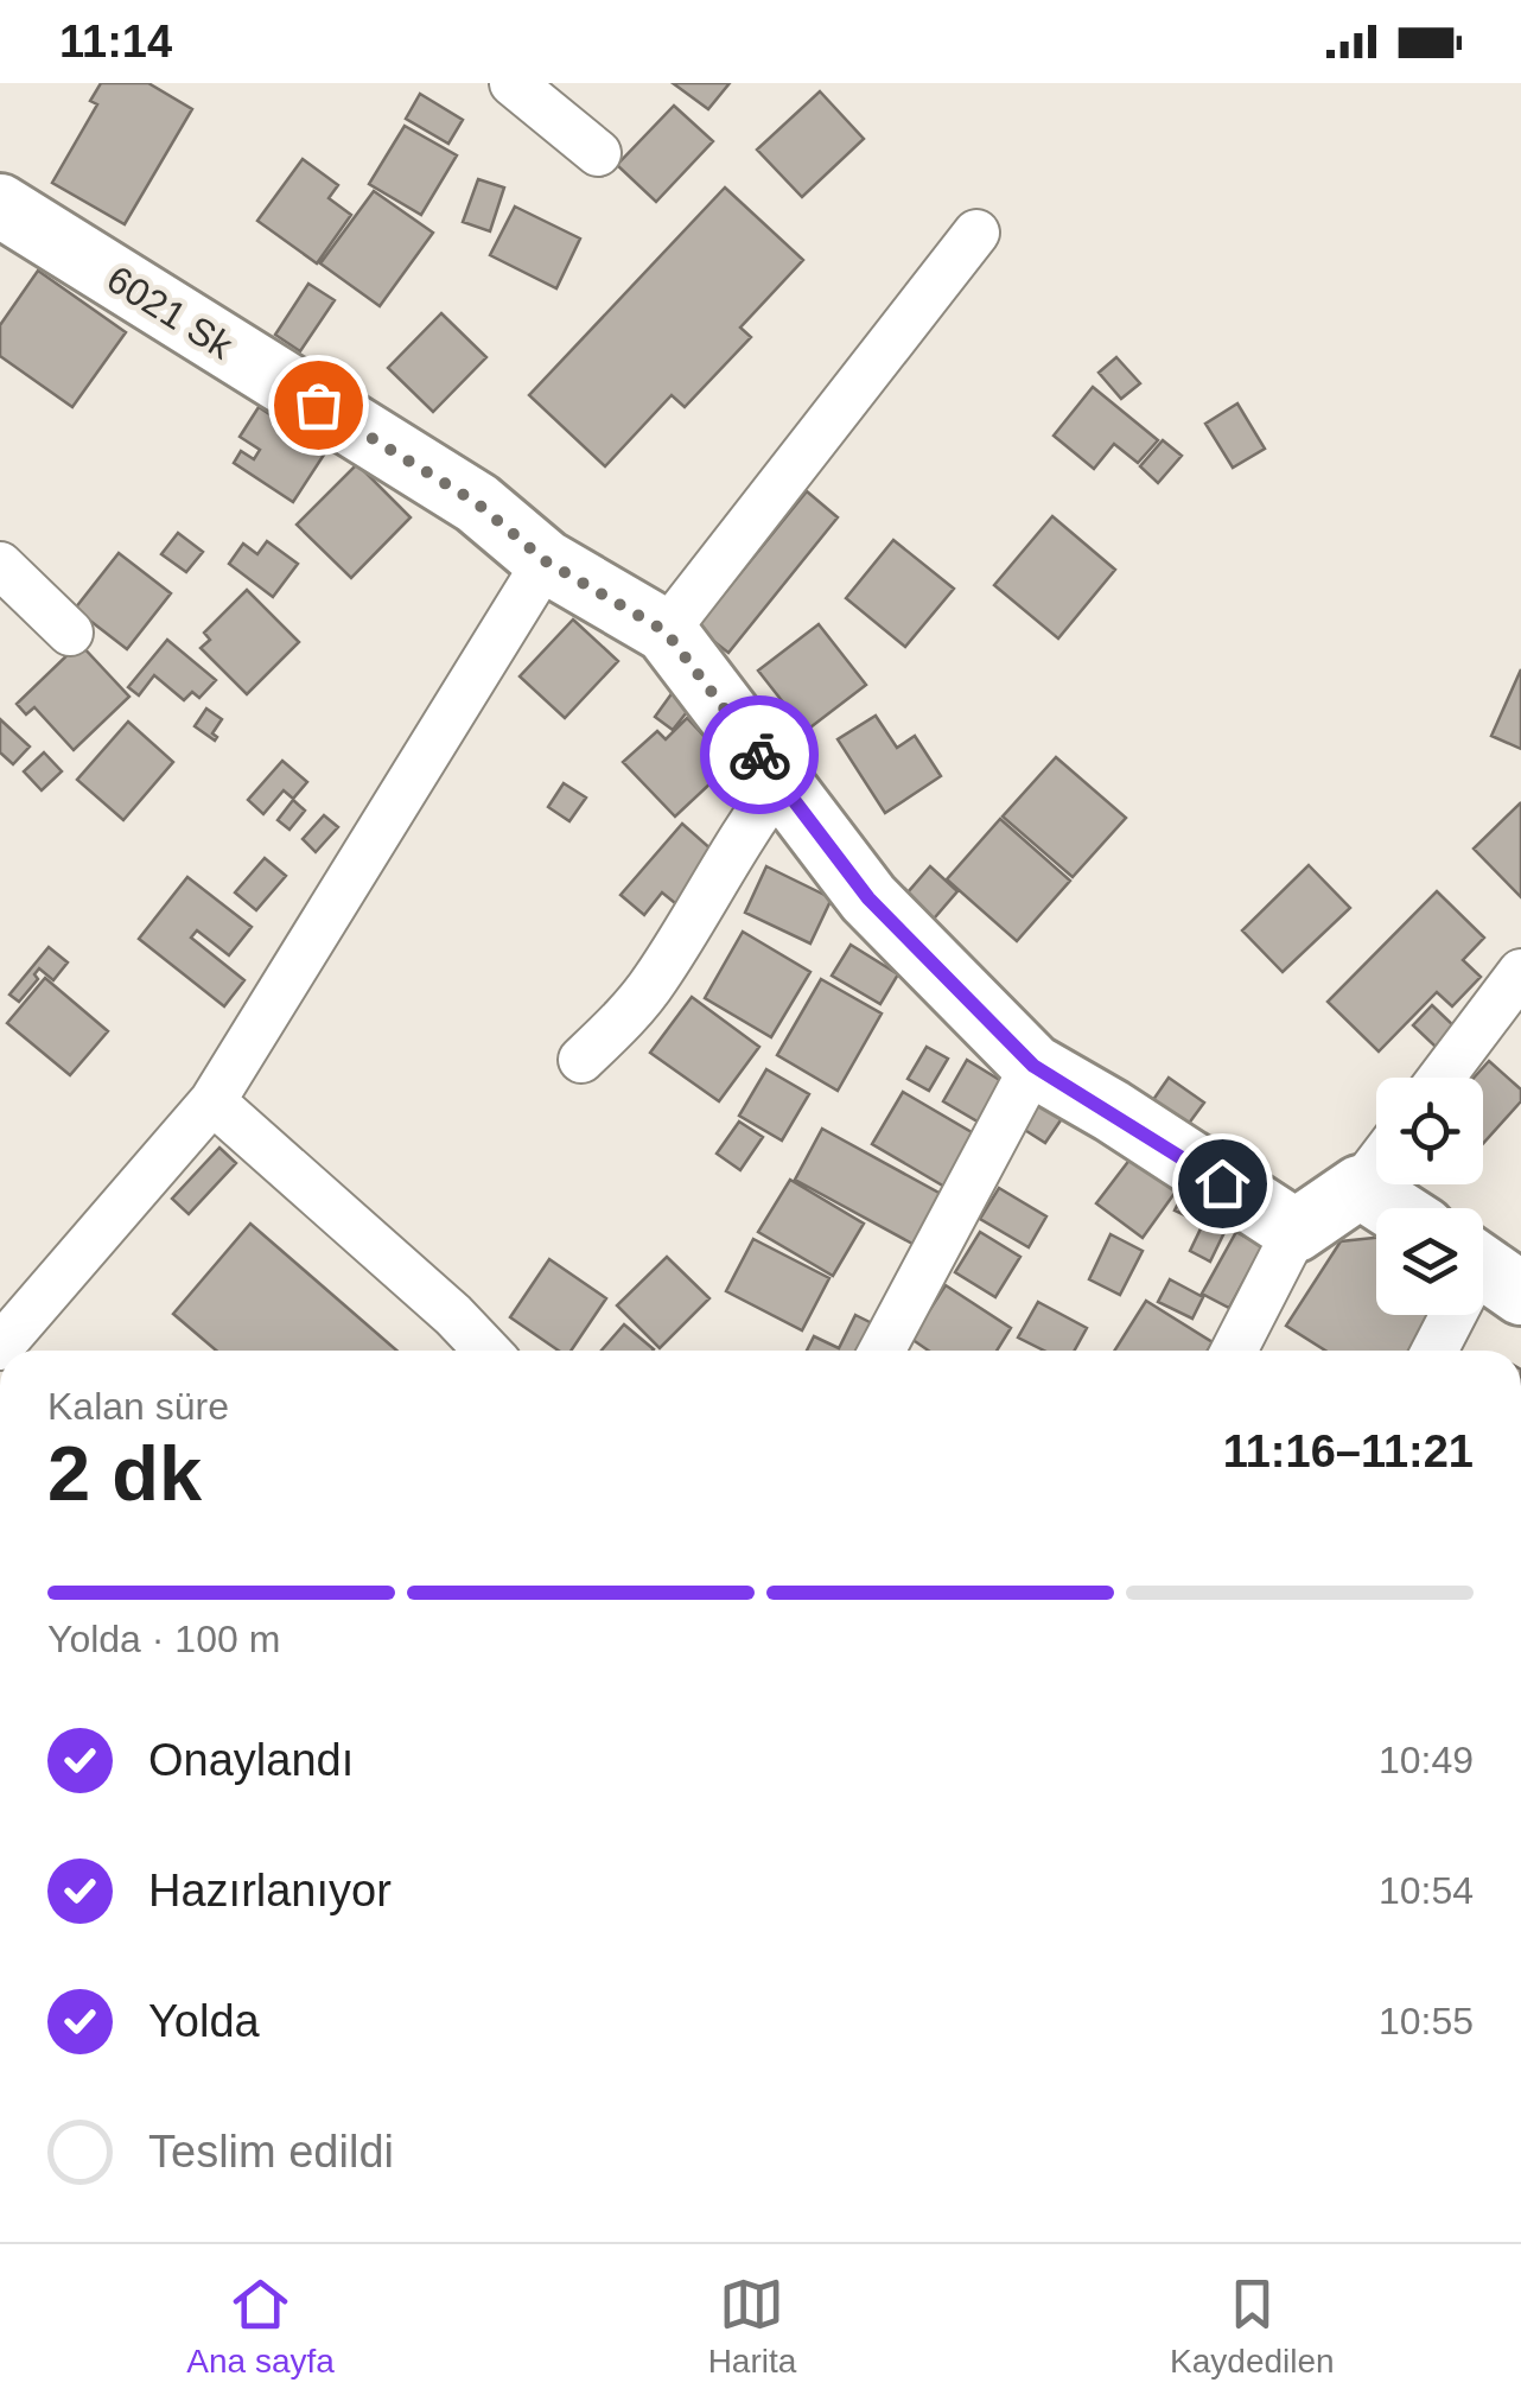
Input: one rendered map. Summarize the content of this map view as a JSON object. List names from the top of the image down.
{
  "streets": {
    "street": ["6021 Sk"]
  },
  "page": {
    "status": "11:14",
    "heading": ["2 dk", "Kalan süre", "11:16–11:21"],
    "bar": "Yolda · 100 m",
    "list": [
      ["Onaylandı", "10:49"],
      ["Hazırlanıyor", "10:54"],
      ["Yolda", "10:55"],
      "Teslim edildi"
    ],
    "tabs": ["Ana sayfa", "Harita", "Kaydedilen"]
  }
}
